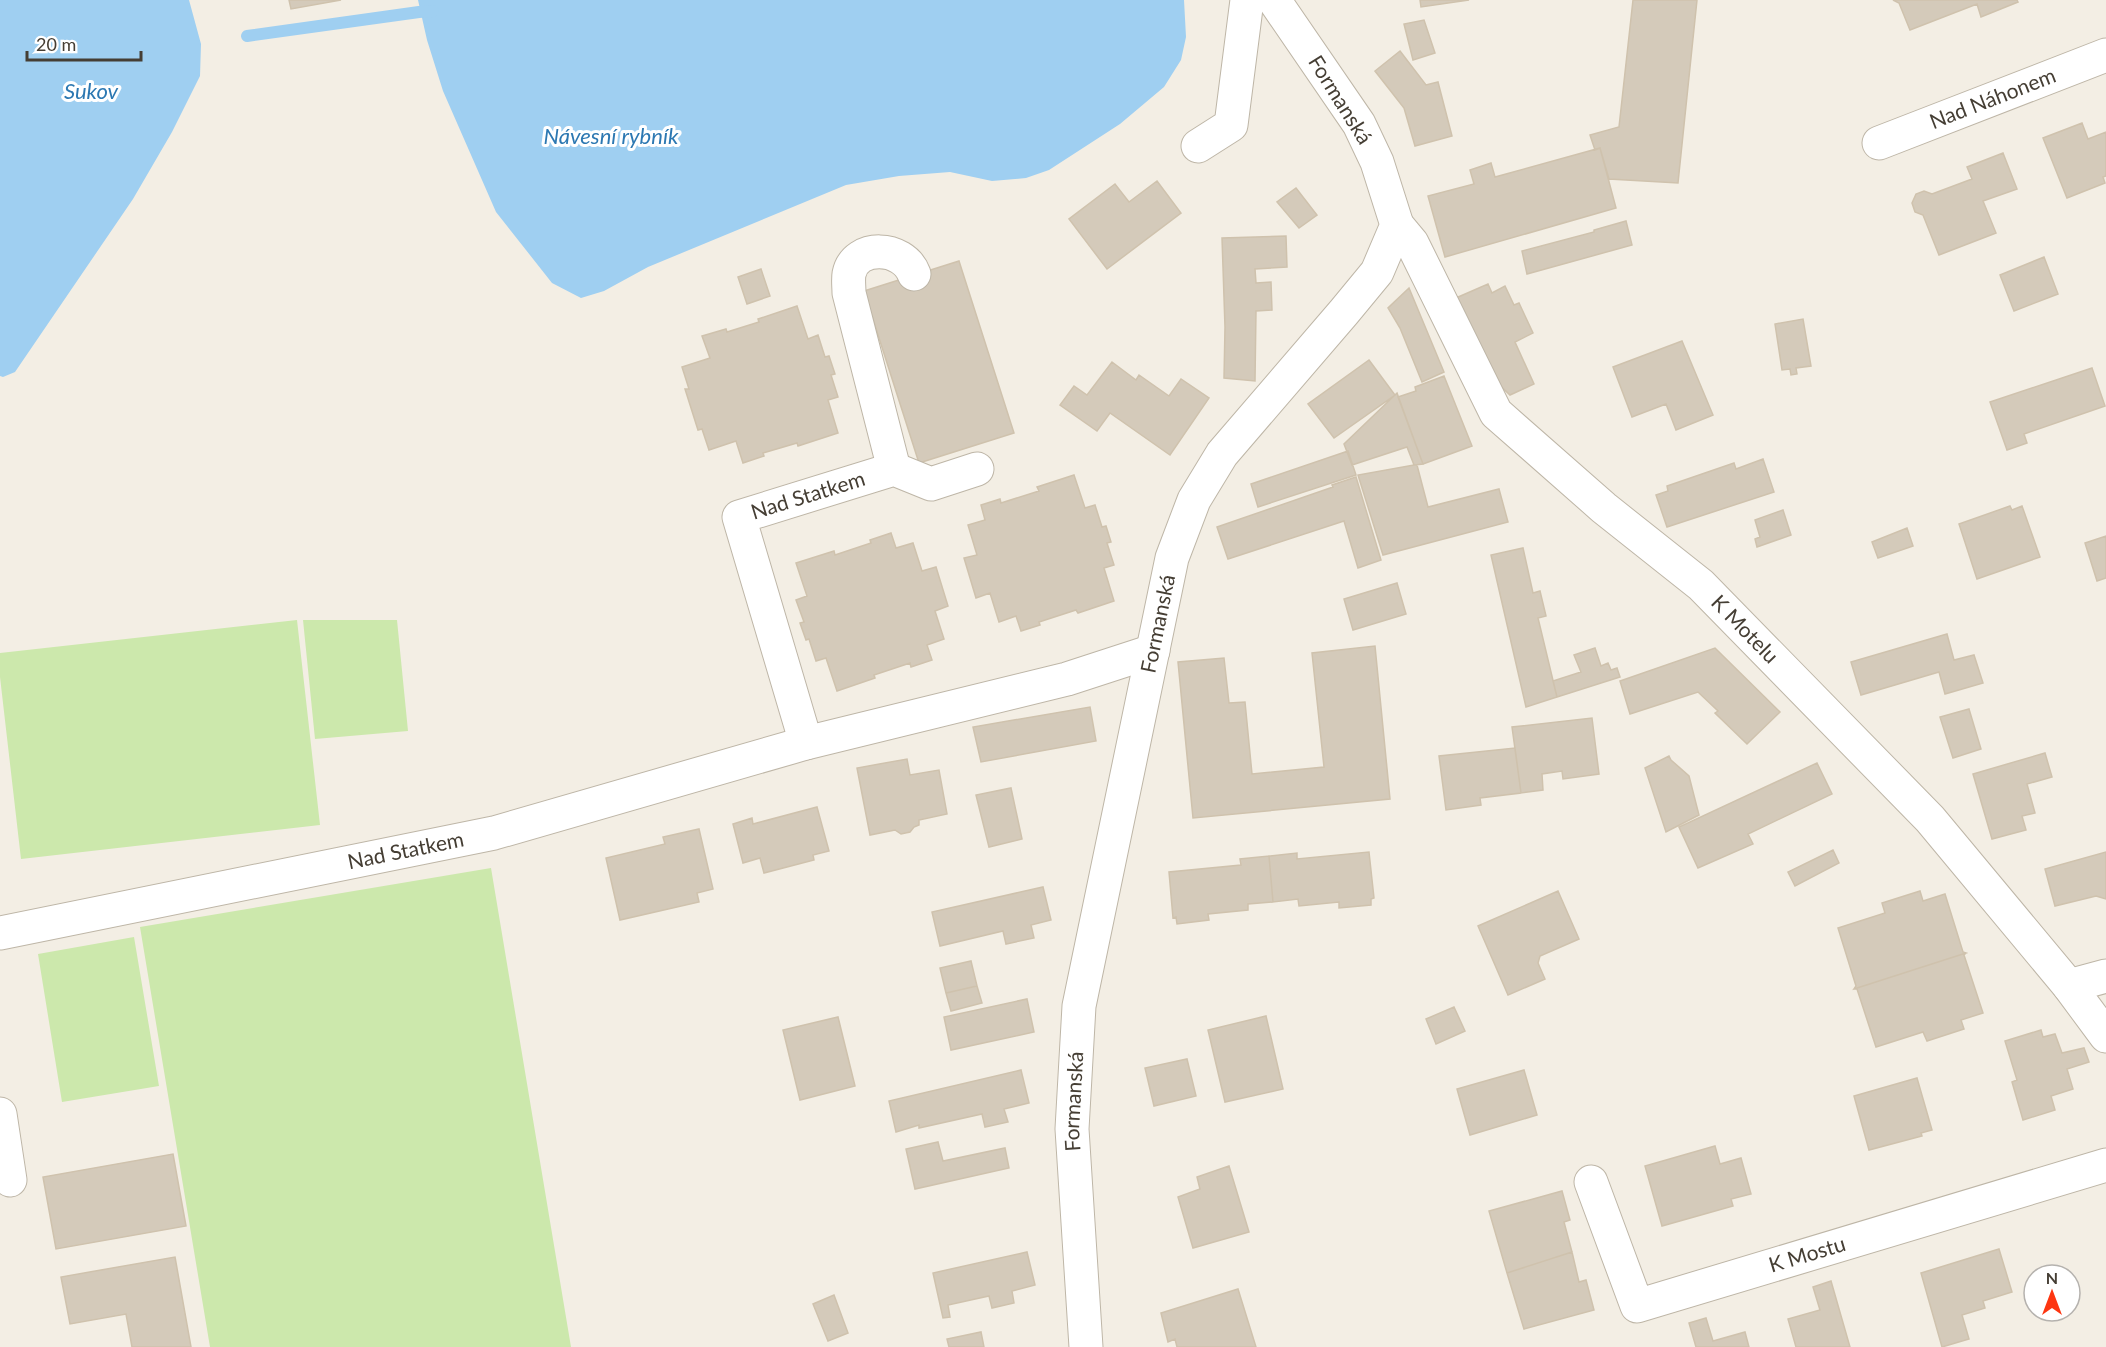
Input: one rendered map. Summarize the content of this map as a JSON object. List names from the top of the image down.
{
  "streets": {
    "street": [
      "Nad Náhonem",
      "Formanská",
      "Nad Statkem",
      "K Motelu",
      "K Mostu"
    ]
  },
  "crossings": [
    ["Formanská", "Nad Statkem"],
    ["Formanská", "K Motelu"]
  ],
  "water": ["Sukov", "Návesní rybník"],
  "scale_bar": "20 m",
  "north": "top"
}
